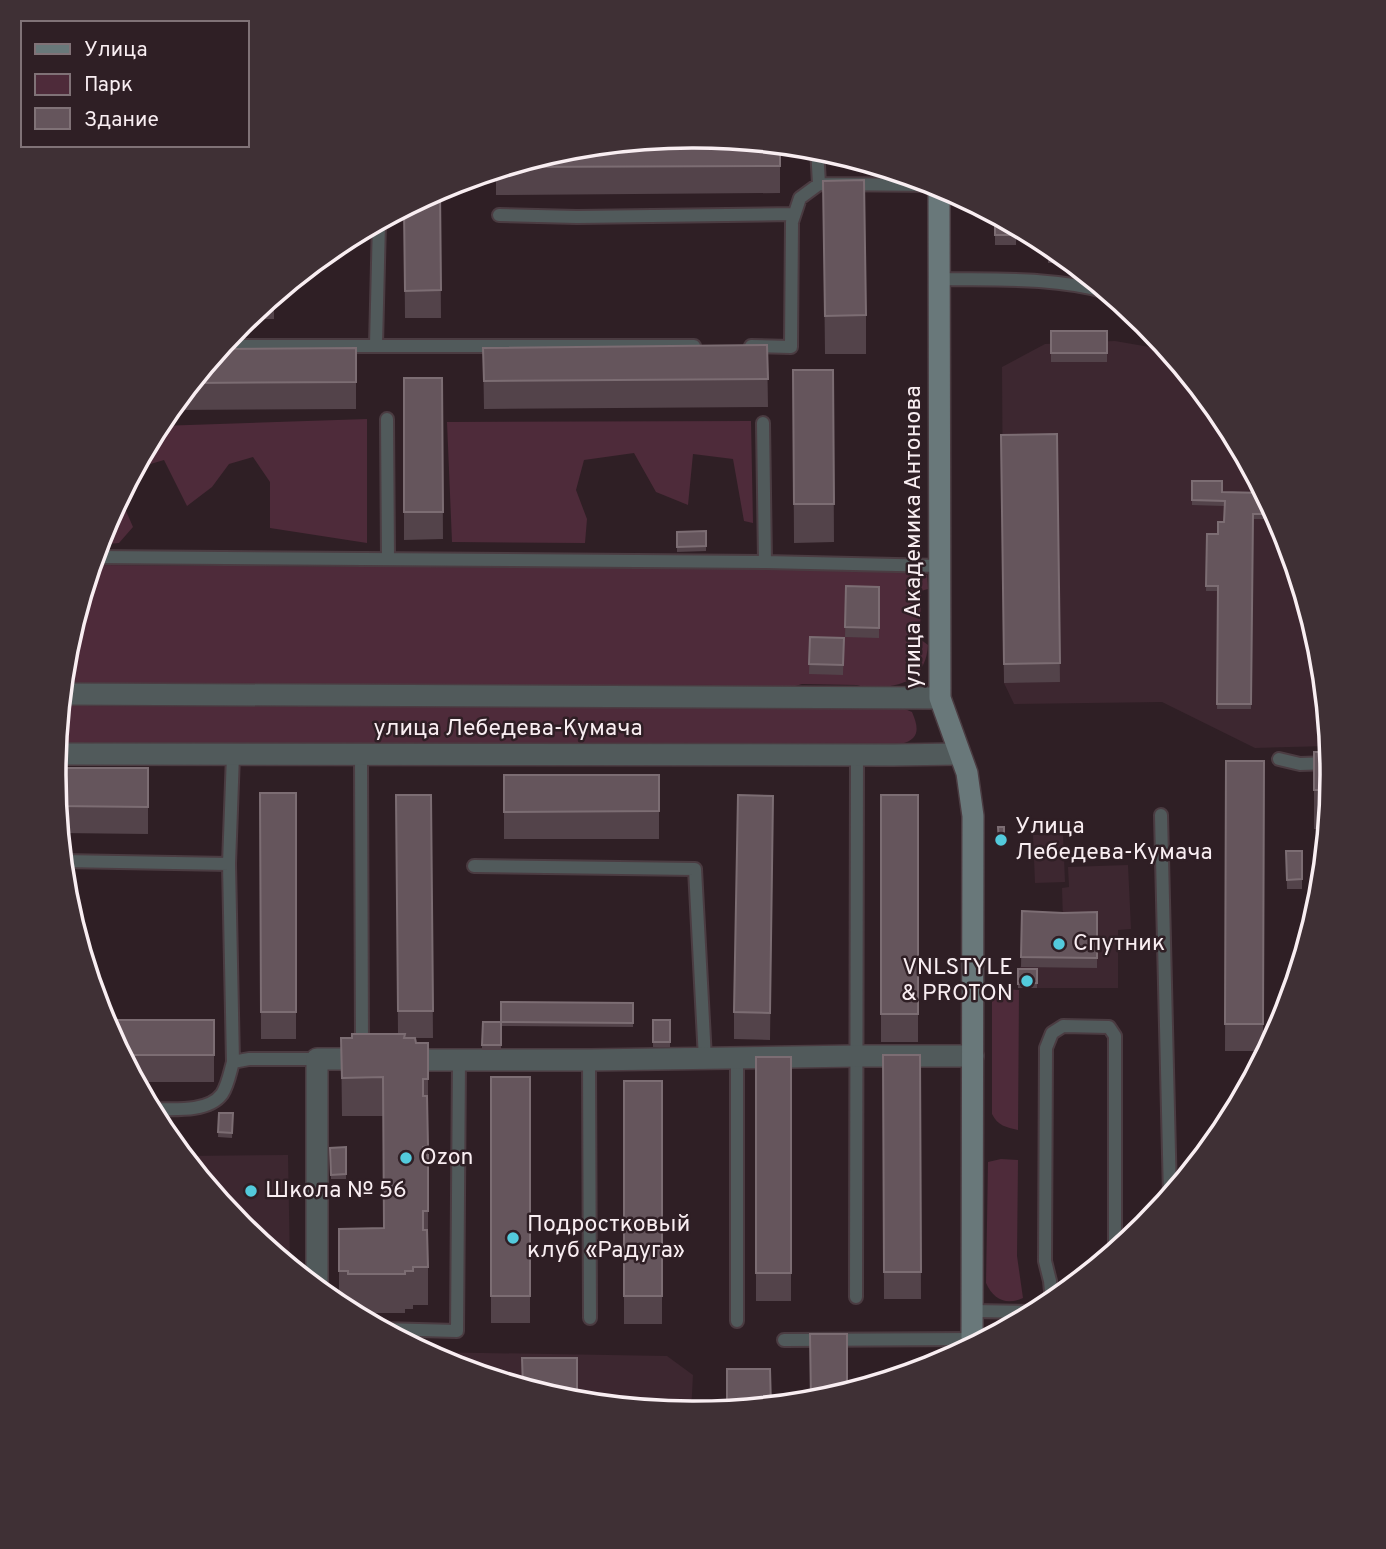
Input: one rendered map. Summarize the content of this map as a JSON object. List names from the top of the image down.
{
  "streets": {
    "main road": ["улица Академика Антонова"],
    "street": ["улица Лебедева-Кумача"]
  },
  "crossings": [
    ["улица Академика Антонова", "улица Лебедева-Кумача"]
  ],
  "places": [
    "Улица Лебедева-Кумача",
    "Спутник",
    "VNLSTYLE & PROTON",
    "Ozon",
    "Школа № 56",
    "Подростковый клуб «Радуга»"
  ],
  "legend": ["Улица", "Парк", "Здание"]
}
